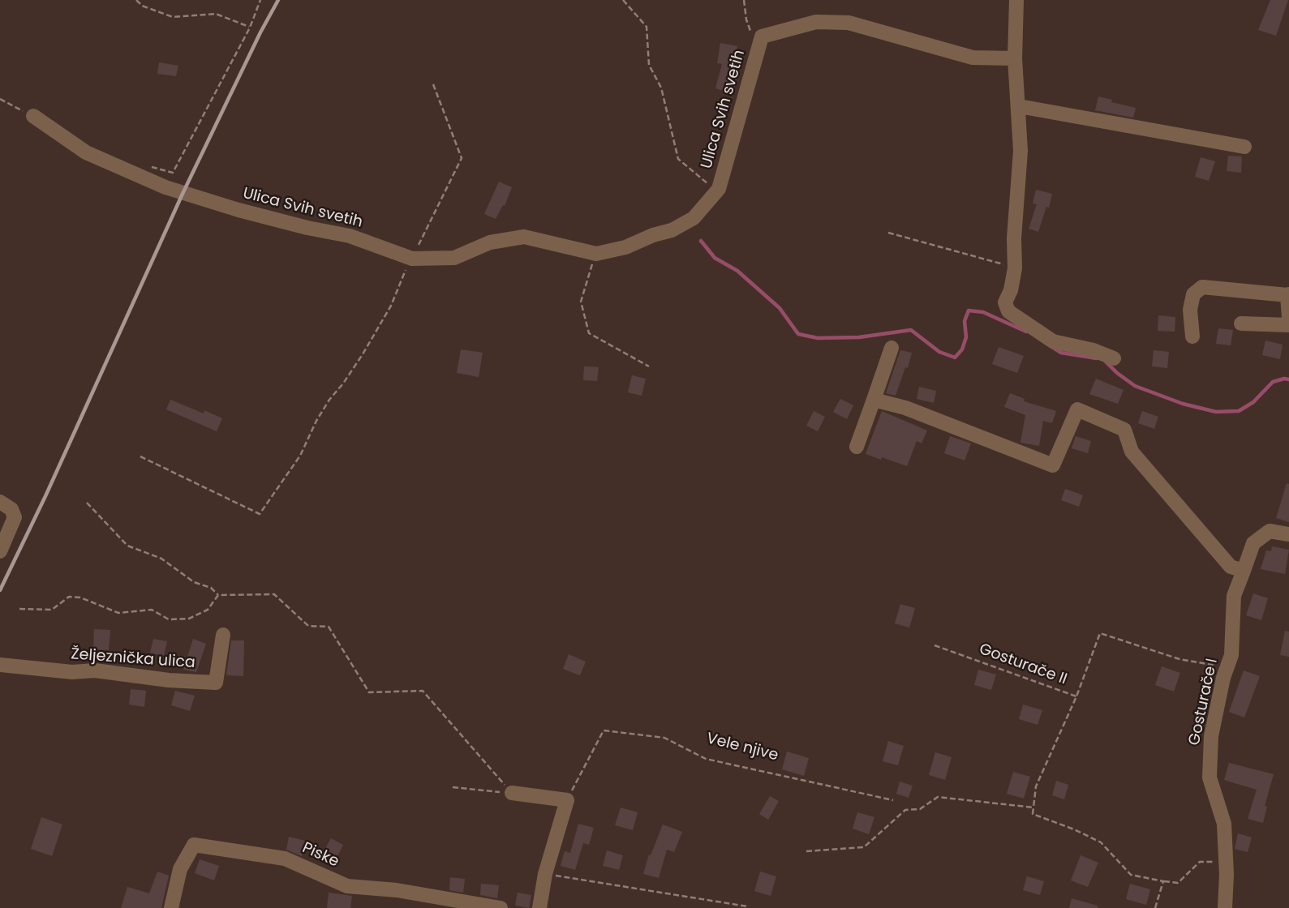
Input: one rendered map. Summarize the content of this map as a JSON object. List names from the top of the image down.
{
  "streets": {
    "street": [
      "Ulica Svih svetih",
      "Željeznička ulica",
      "Gosturače I",
      "Piske"
    ],
    "path": ["Gosturače II", "Vele njive"]
  },
  "crossings": [
    ["Gosturače II", "Gosturače I"]
  ]
}
